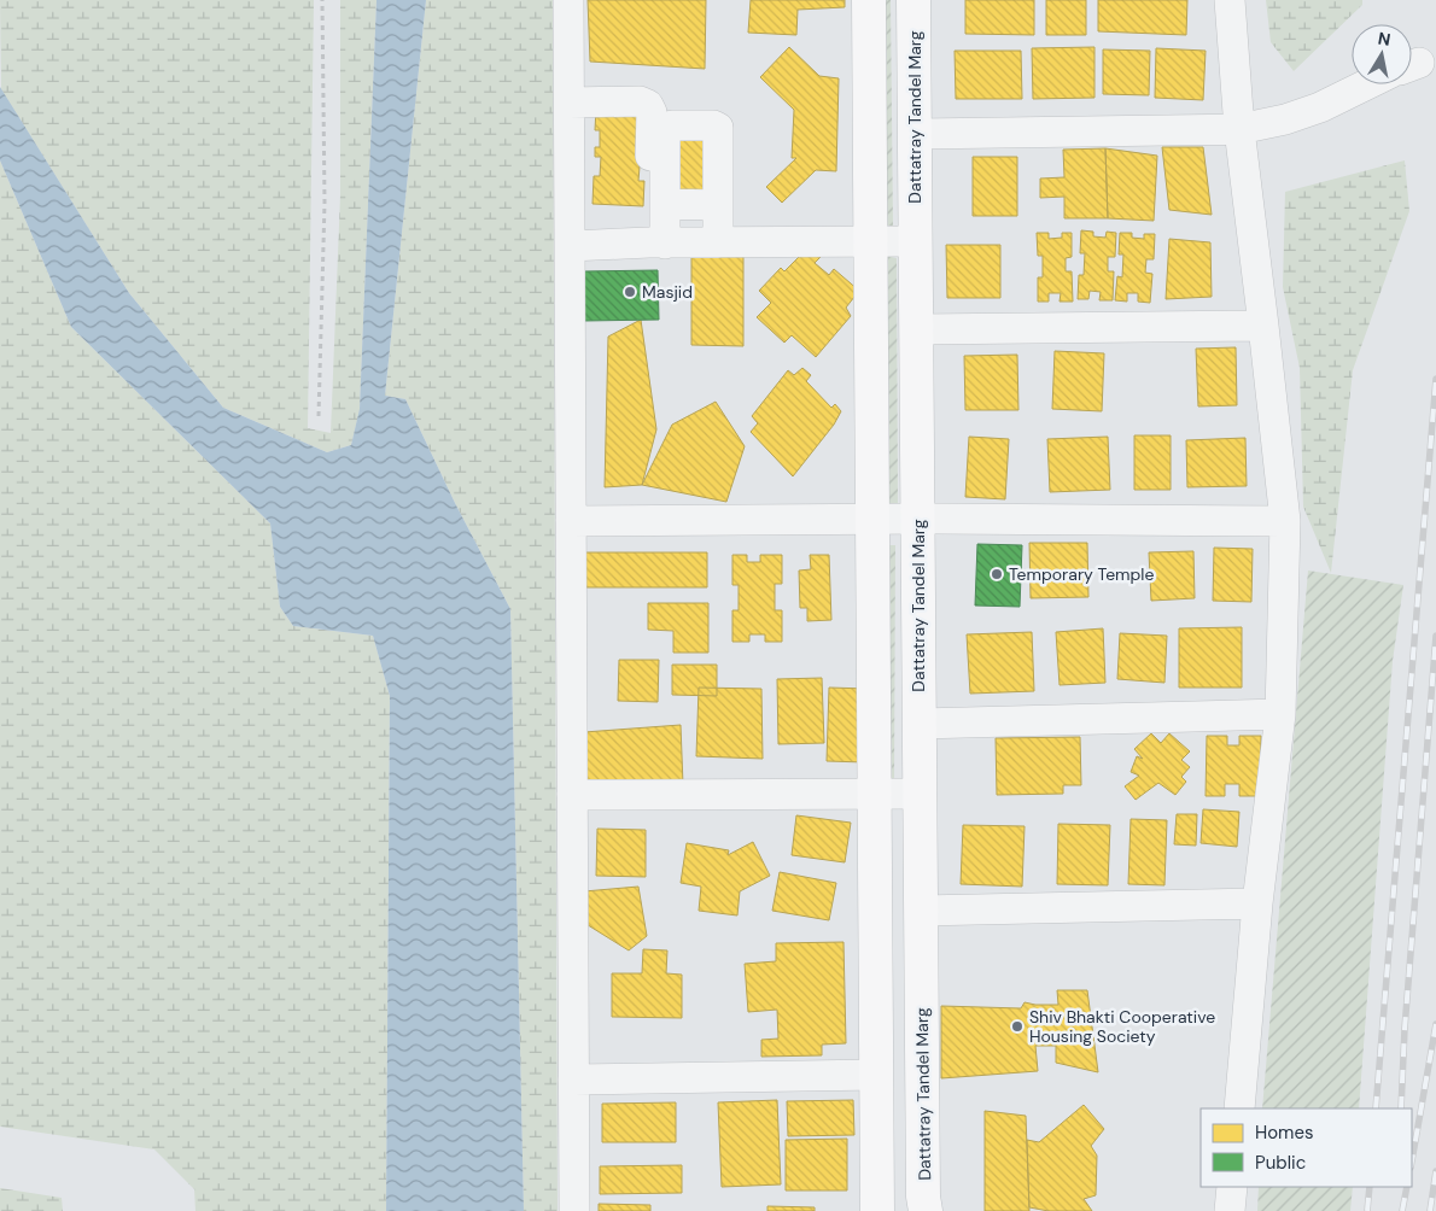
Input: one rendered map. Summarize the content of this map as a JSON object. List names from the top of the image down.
{
  "streets": {
    "main road": ["Dattatray Tandel Marg"]
  },
  "places": ["Masjid", "Temporary Temple", "Shiv Bhakti Cooperative Housing Society"],
  "legend": ["Homes", "Public"],
  "north": "top"
}
